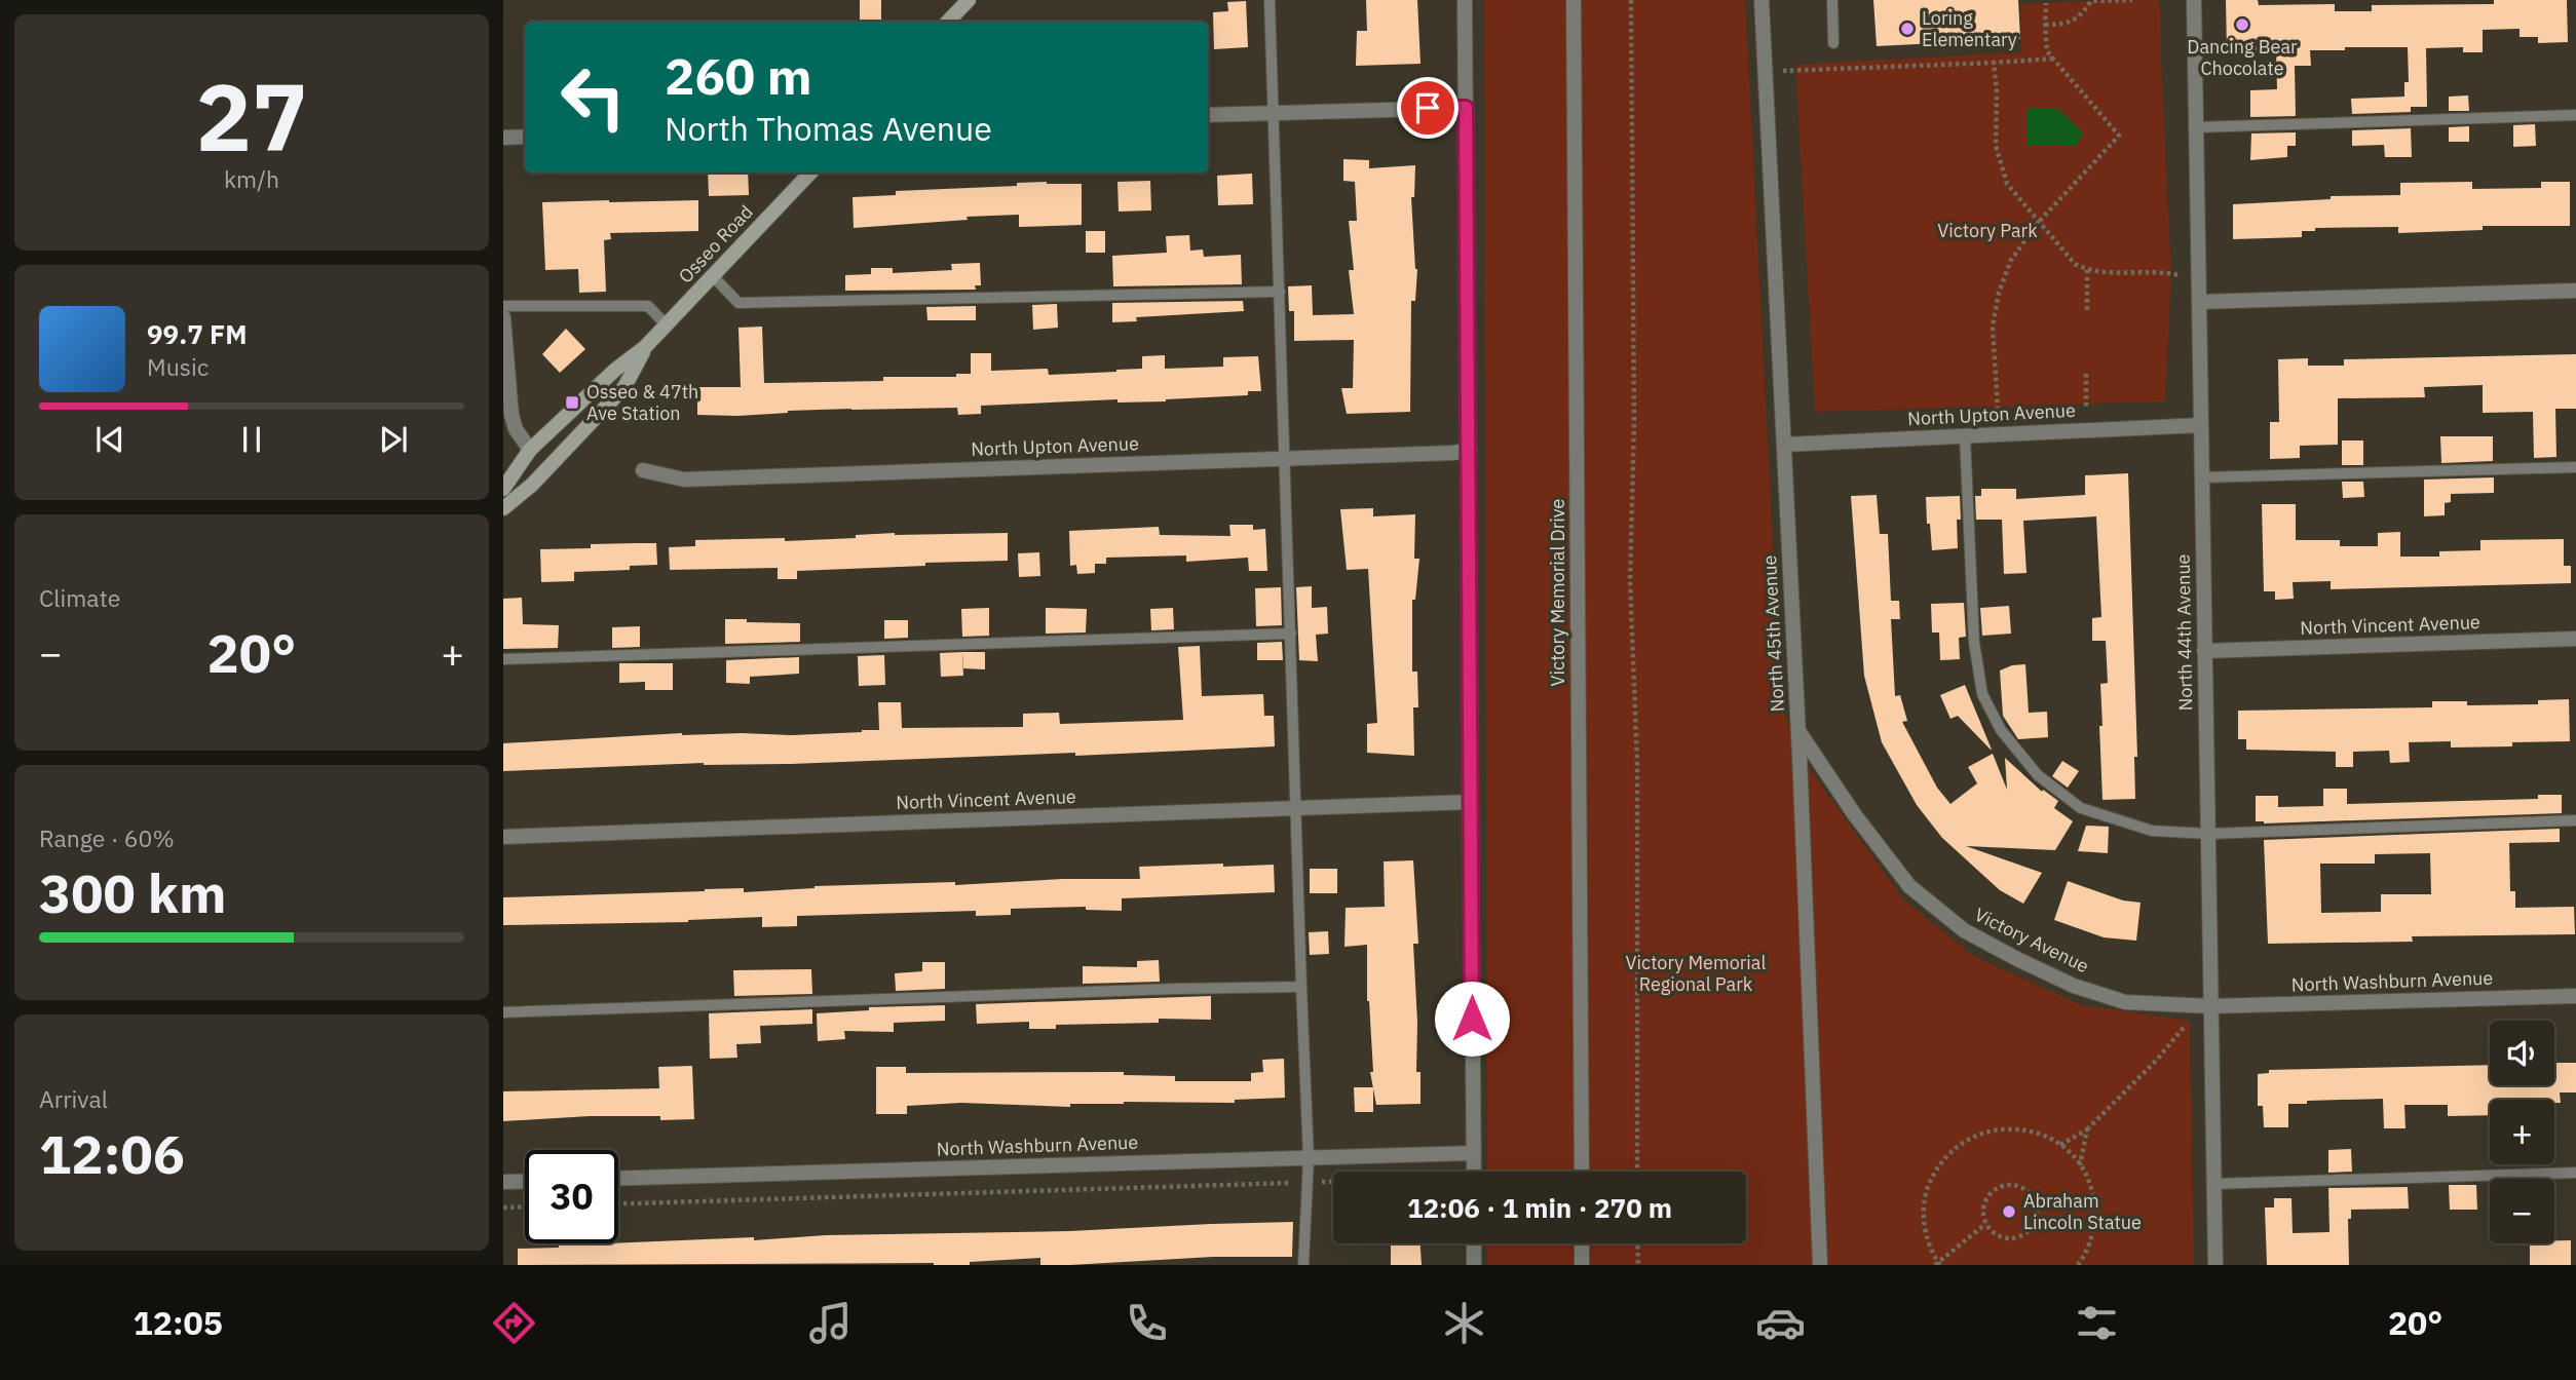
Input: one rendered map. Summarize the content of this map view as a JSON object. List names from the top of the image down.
{
  "streets": {
    "main road": ["Osseo Road"],
    "street": [
      "North Upton Avenue",
      "Victory Memorial Drive",
      "North Vincent Avenue",
      "North 44th Avenue",
      "North 45th Avenue",
      "Victory Avenue",
      "North Washburn Avenue"
    ]
  },
  "crossings": [
    ["North Upton Avenue", "North 44th Avenue"],
    ["North Upton Avenue", "North 45th Avenue"],
    ["North Vincent Avenue", "North 44th Avenue"],
    ["North 44th Avenue", "Victory Avenue"],
    ["North 44th Avenue", "North Washburn Avenue"],
    ["North 45th Avenue", "Victory Avenue"],
    ["Victory Avenue", "North Washburn Avenue"]
  ],
  "parks": ["Victory Park", "Victory Memorial Regional Park"],
  "places": {
    "other": ["Dancing Bear Chocolate", "Loring Elementary", "Abraham Lincoln Statue"],
    "transit": ["Osseo & 47th Ave Station"]
  },
  "page": {
    "tile": [
      ["27", "km/h"],
      "Climate",
      ["Range · 60%", "300 km"],
      ["Arrival", "12:06"]
    ],
    "turn": ["260 m", "North Thomas Avenue"],
    "song": ["99.7 FM", "Music"],
    "heat": ["−", "20°", "+"],
    "map_buttons": ["+", "−"],
    "limit": "30",
    "trip": "12:06 · 1 min · 270 m",
    "tabs": ["12:05", "20°"]
  }
}
